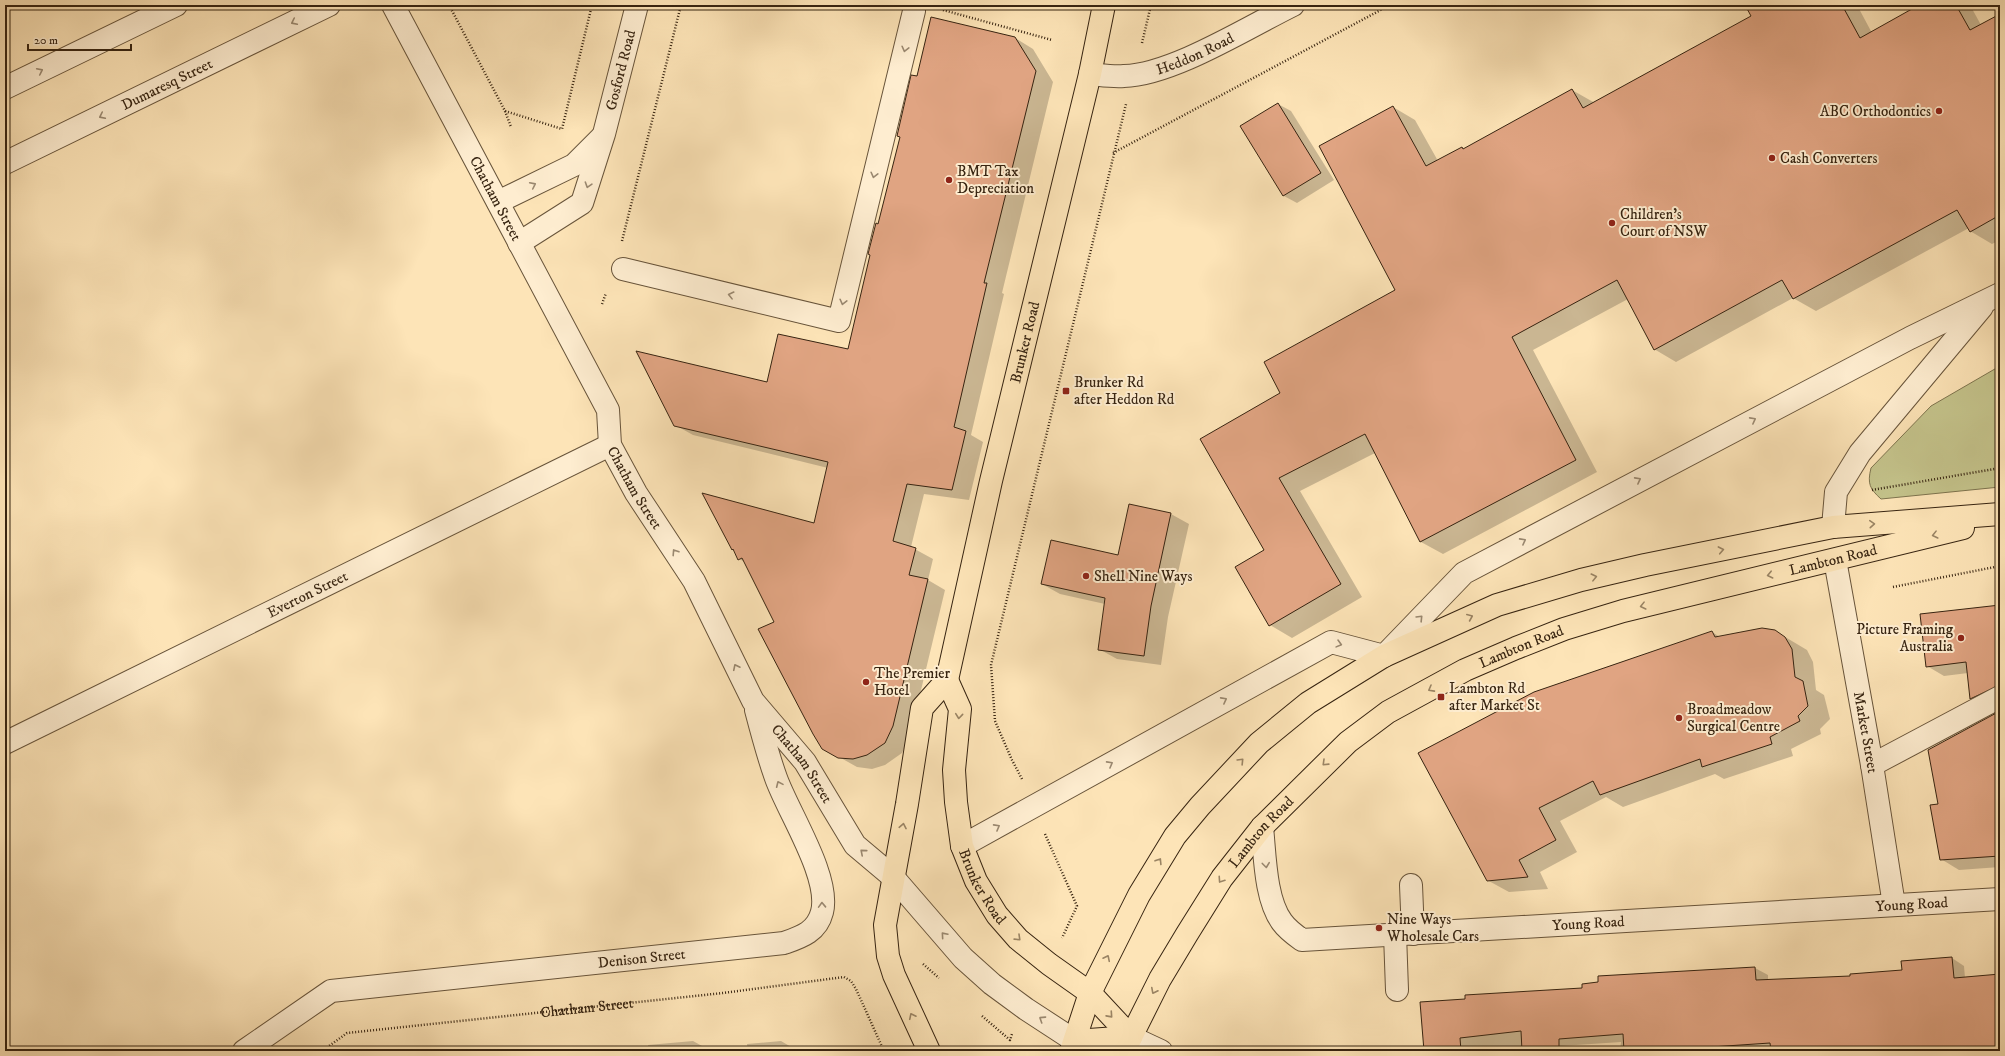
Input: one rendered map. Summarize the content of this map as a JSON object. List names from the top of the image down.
{
  "streets": {
    "main road": ["Brunker Road", "Lambton Road"],
    "street": [
      "Heddon Road",
      "Gosford Road",
      "Dumaresq Street",
      "Chatham Street",
      "Everton Street",
      "Market Street",
      "Young Road",
      "Denison Street"
    ]
  },
  "crossings": [
    ["Heddon Road", "Brunker Road"],
    ["Gosford Road", "Chatham Street"],
    ["Chatham Street", "Brunker Road"],
    ["Chatham Street", "Lambton Road"],
    ["Chatham Street", "Everton Street"],
    ["Chatham Street", "Denison Street"],
    ["Brunker Road", "Lambton Road"],
    ["Lambton Road", "Market Street"],
    ["Lambton Road", "Young Road"],
    ["Market Street", "Young Road"]
  ],
  "one_way": ["Chatham Street"],
  "places": {
    "other": [
      "ABC Orthodontics",
      "Cash Converters",
      "BMT Tax Depreciation",
      "Children's Court of NSW",
      "Shell Nine Ways",
      "Picture Framing Australia",
      "The Premier Hotel",
      "Broadmeadow Surgical Centre",
      "Nine Ways Wholesale Cars"
    ],
    "transit": ["Brunker Rd after Heddon Rd", "Lambton Rd after Market St"]
  },
  "scale_bar": "20 m"
}
